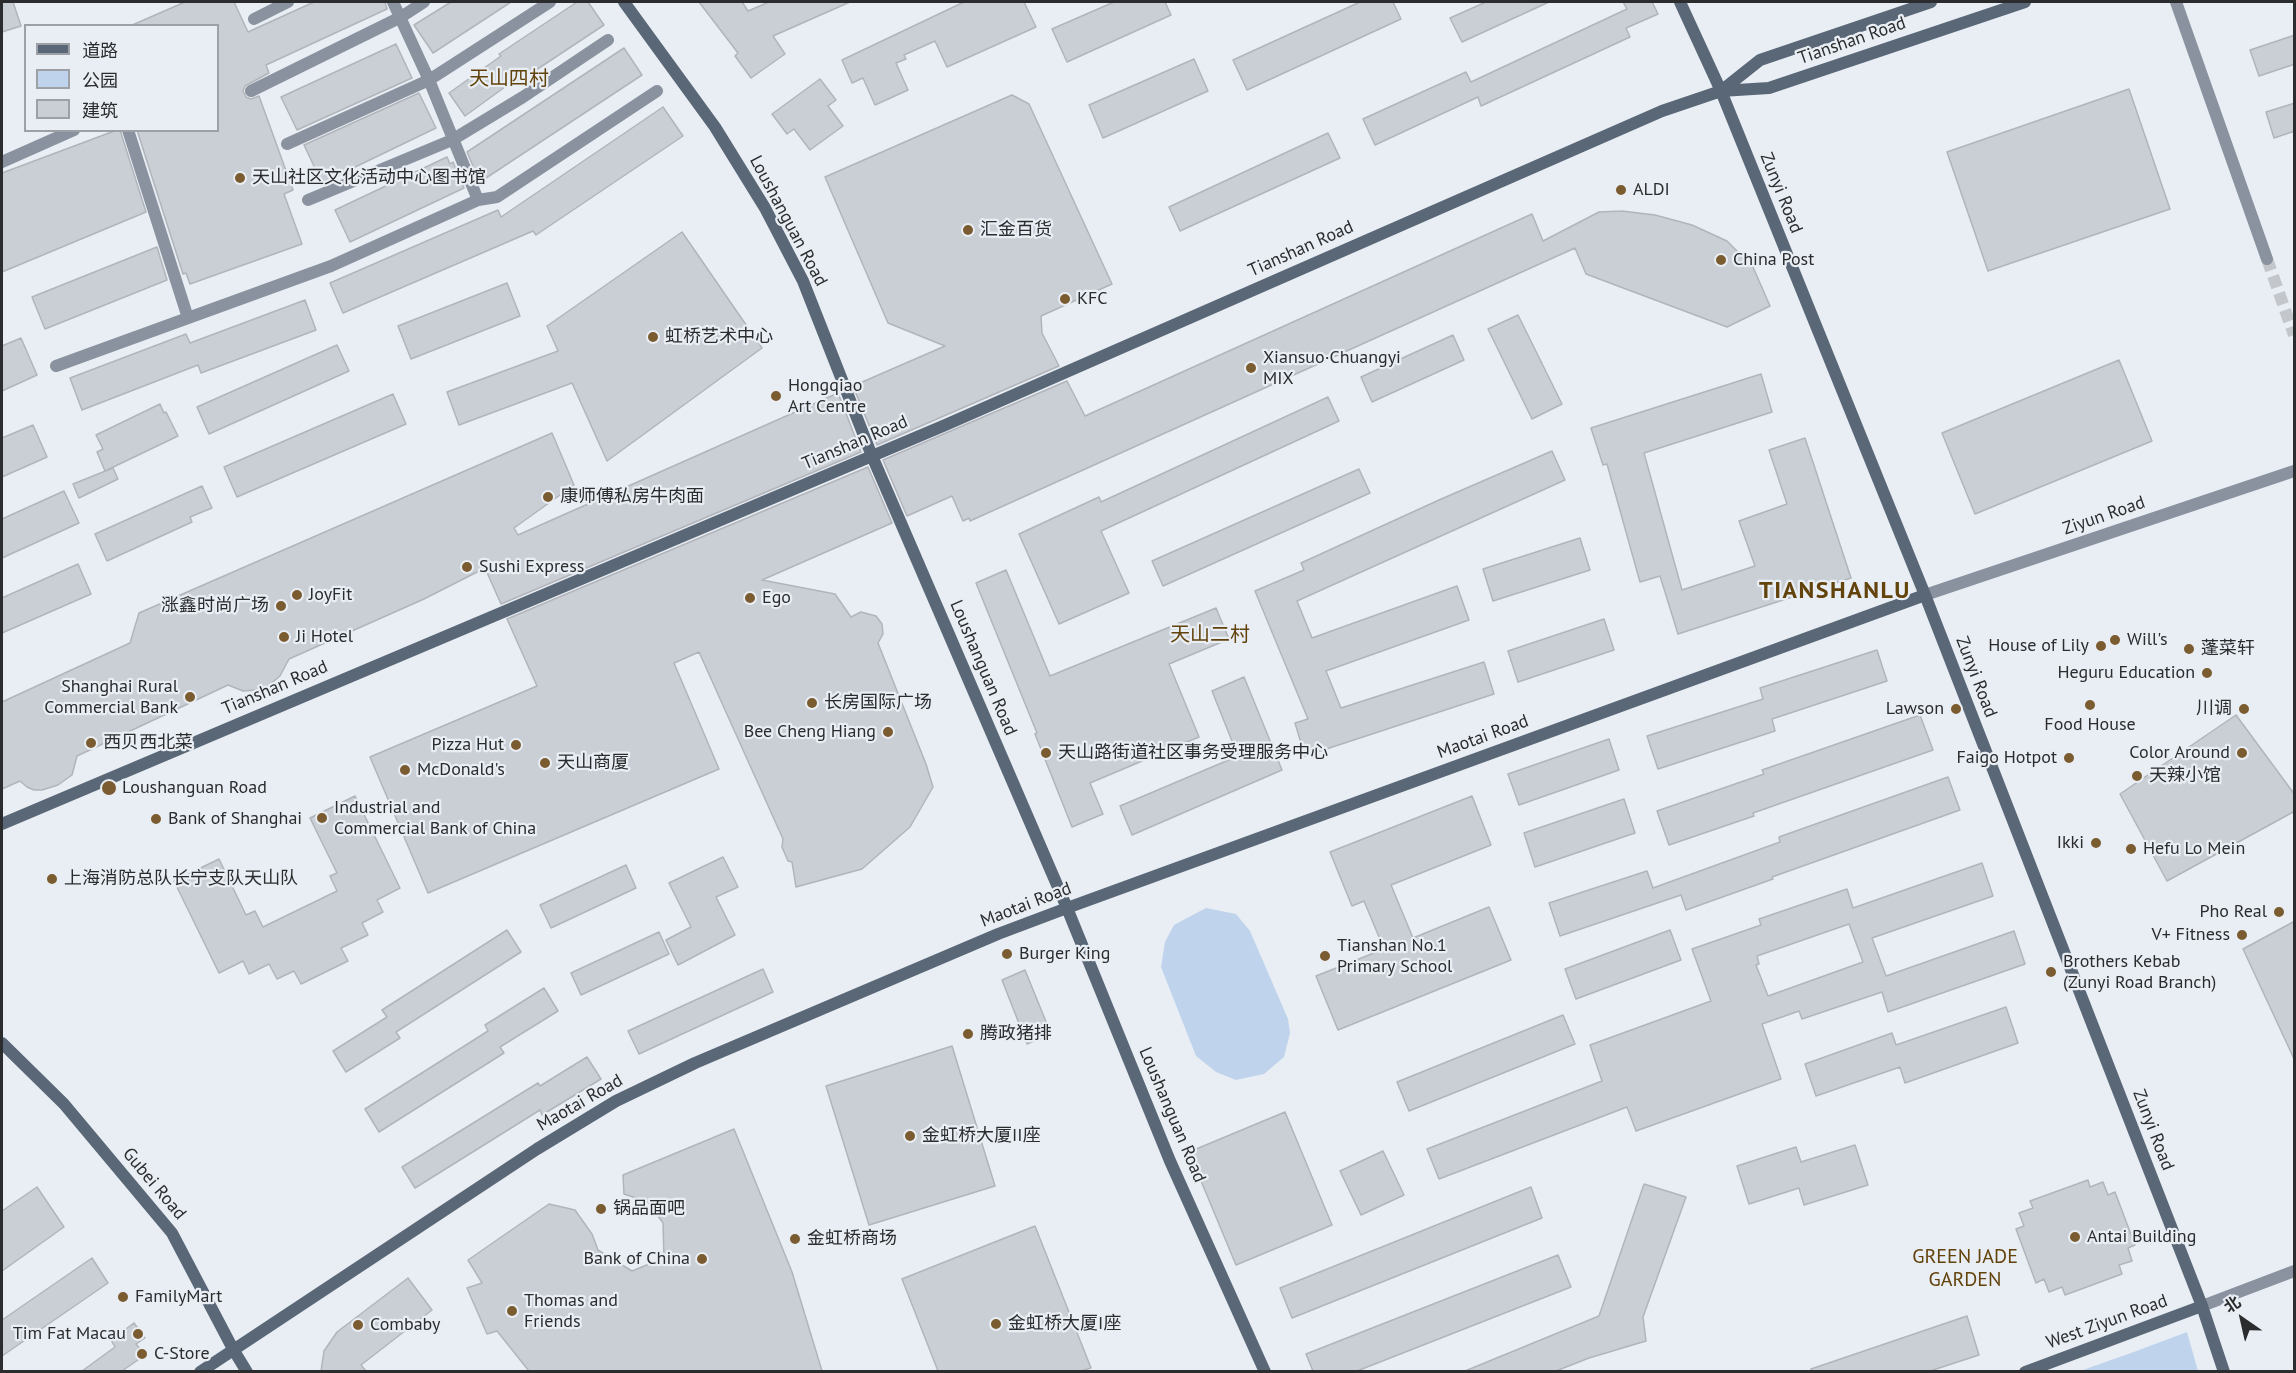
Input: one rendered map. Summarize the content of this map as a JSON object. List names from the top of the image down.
{
  "streets": {
    "street": [
      "Tianshan Road",
      "Zunyi Road",
      "Loushanguan Road",
      "Ziyun Road",
      "Maotai Road",
      "Gubei Road",
      "West Ziyun Road"
    ]
  },
  "crossings": [
    ["Tianshan Road", "Zunyi Road"],
    ["Tianshan Road", "Loushanguan Road"],
    ["Zunyi Road", "Ziyun Road"],
    ["Zunyi Road", "Maotai Road"],
    ["Zunyi Road", "West Ziyun Road"],
    ["Loushanguan Road", "Maotai Road"],
    ["Ziyun Road", "Maotai Road"],
    ["Maotai Road", "Gubei Road"]
  ],
  "districts": [
    "天山四村",
    "TIANSHANLU",
    "天山二村",
    "GREEN JADE GARDEN"
  ],
  "places": [
    "天山社区文化活动中心图书馆",
    "ALDI",
    "汇金百货",
    "China Post",
    "KFC",
    "虹桥艺术中心",
    "Xiansuo·Chuangyi MIX",
    "Hongqiao Art Centre",
    "康师傅私房牛肉面",
    "Sushi Express",
    "JoyFit",
    "Ego",
    "涨鑫时尚广场",
    "Ji Hotel",
    "Will's",
    "House of Lily",
    "蓬菜轩",
    "Heguru Education",
    "Shanghai Rural Commercial Bank",
    "长房国际广场",
    "Food House",
    "Lawson",
    "川调",
    "Bee Cheng Hiang",
    "西贝西北菜",
    "Pizza Hut",
    "天山路街道社区事务受理服务中心",
    "Color Around",
    "Faigo Hotpot",
    "天山商厦",
    "McDonald's",
    "天辣小馆",
    "Loushanguan Road",
    "Industrial and Commercial Bank of China",
    "Bank of Shanghai",
    "Ikki",
    "Hefu Lo Mein",
    "上海消防总队长宁支队天山队",
    "Pho Real",
    "V+ Fitness",
    "Burger King",
    "Tianshan No.1 Primary School",
    "Brothers Kebab (Zunyi Road Branch)",
    "腾政猪排",
    "金虹桥大厦II座",
    "锅品面吧",
    "Antai Building",
    "金虹桥商场",
    "Bank of China",
    "FamilyMart",
    "Thomas and Friends",
    "金虹桥大厦I座",
    "Combaby",
    "Tim Fat Macau",
    "C-Store"
  ],
  "legend": ["道路", "公园", "建筑"],
  "north": "top left"
}
